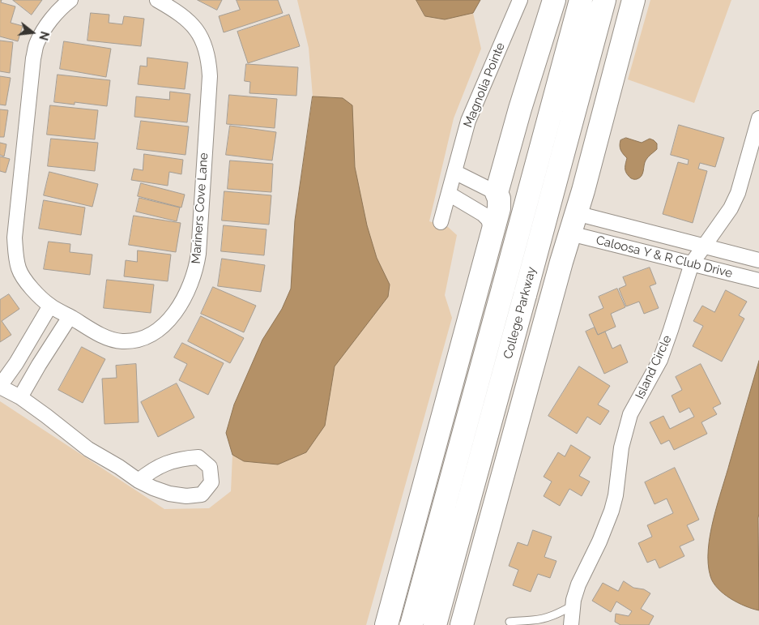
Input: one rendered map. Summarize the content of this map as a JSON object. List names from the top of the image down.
{
  "streets": {
    "main road": ["College Parkway"],
    "street": [
      "Magnolia Pointe",
      "Mariners Cove Lane",
      "Caloosa Y & R Club Drive",
      "Island Circle"
    ]
  },
  "crossings": [
    ["Caloosa Y & R Club Drive", "Island Circle"]
  ],
  "north": "right"
}
